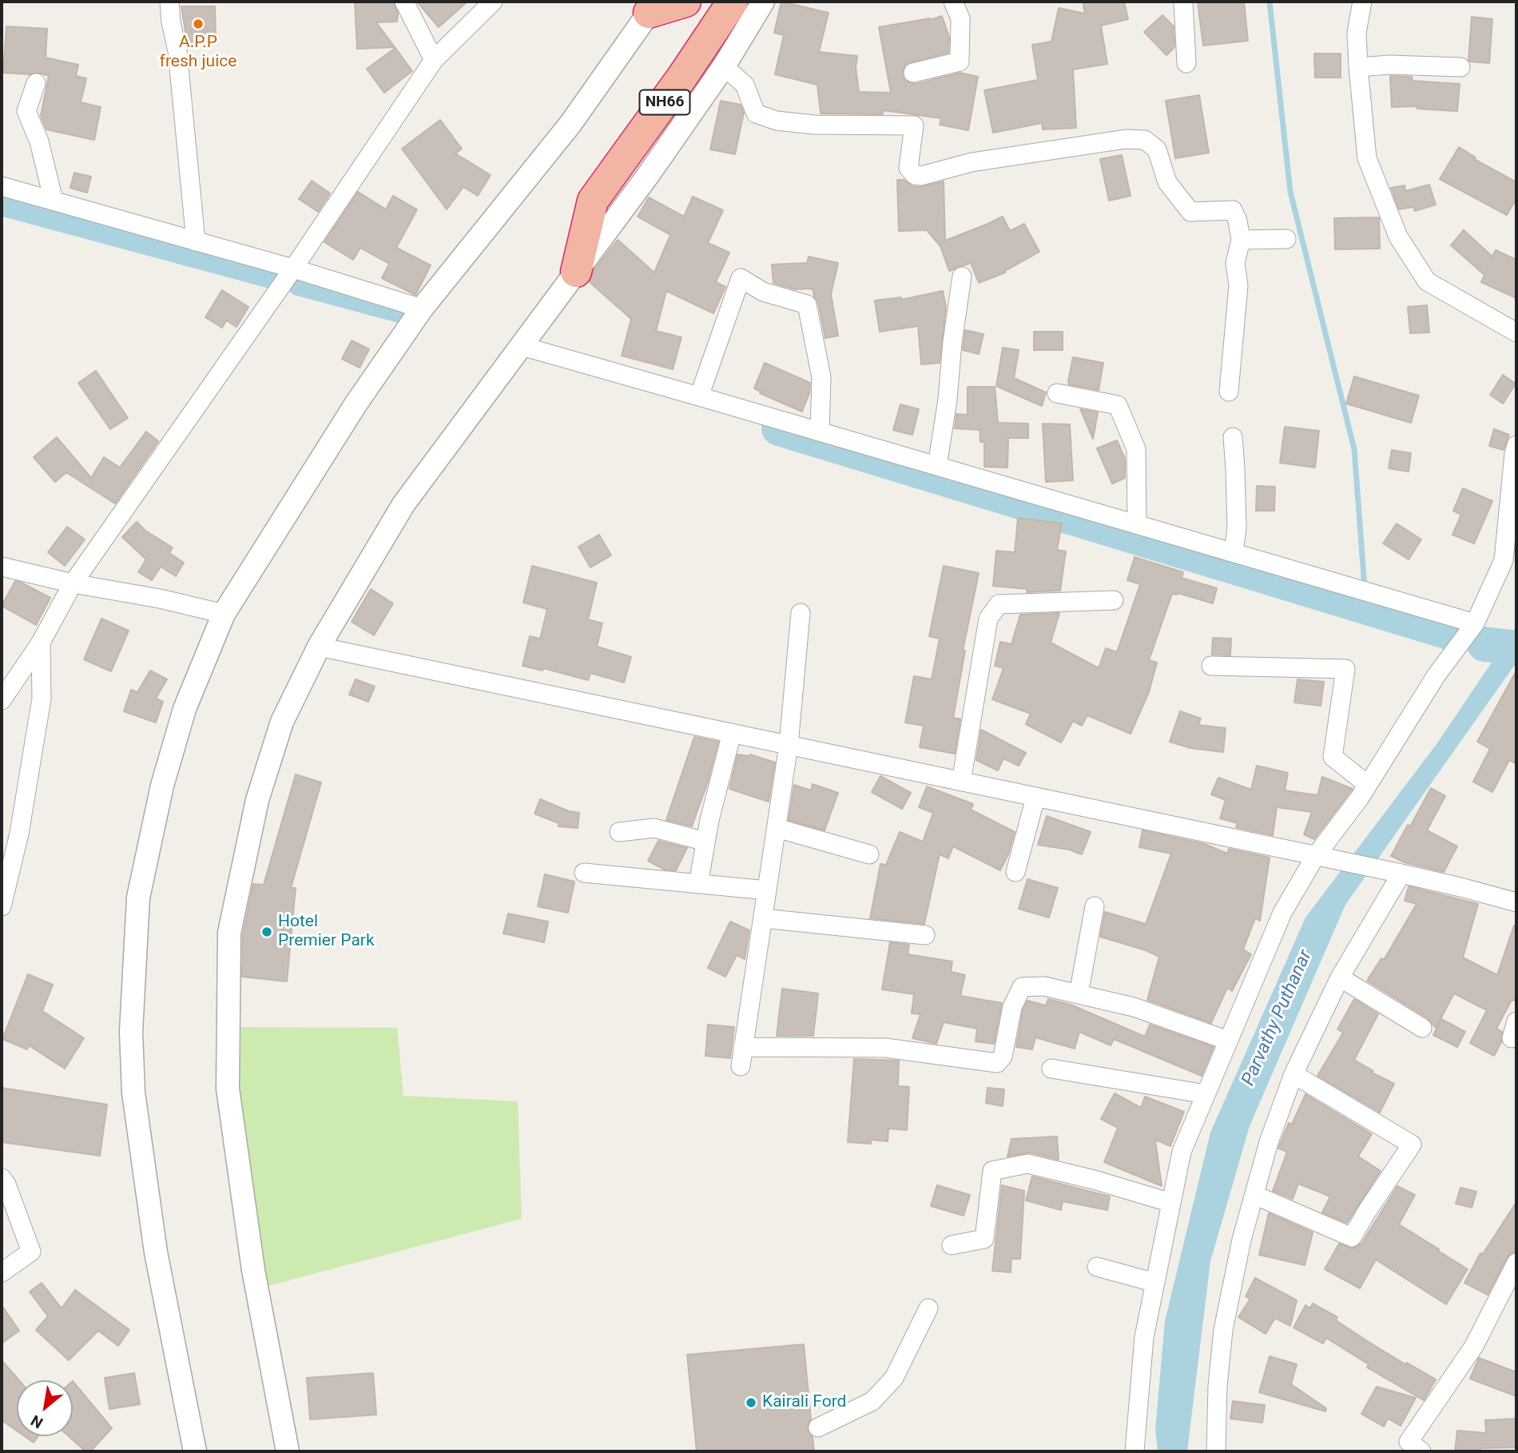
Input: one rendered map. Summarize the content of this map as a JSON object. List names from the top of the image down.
{
  "streets": {
    "highway": ["NH66"]
  },
  "water": ["Parvathy Puthanar"],
  "places": ["A.P.P fresh juice", "Hotel Premier Park", "Kairali Ford"],
  "north": "bottom left"
}
